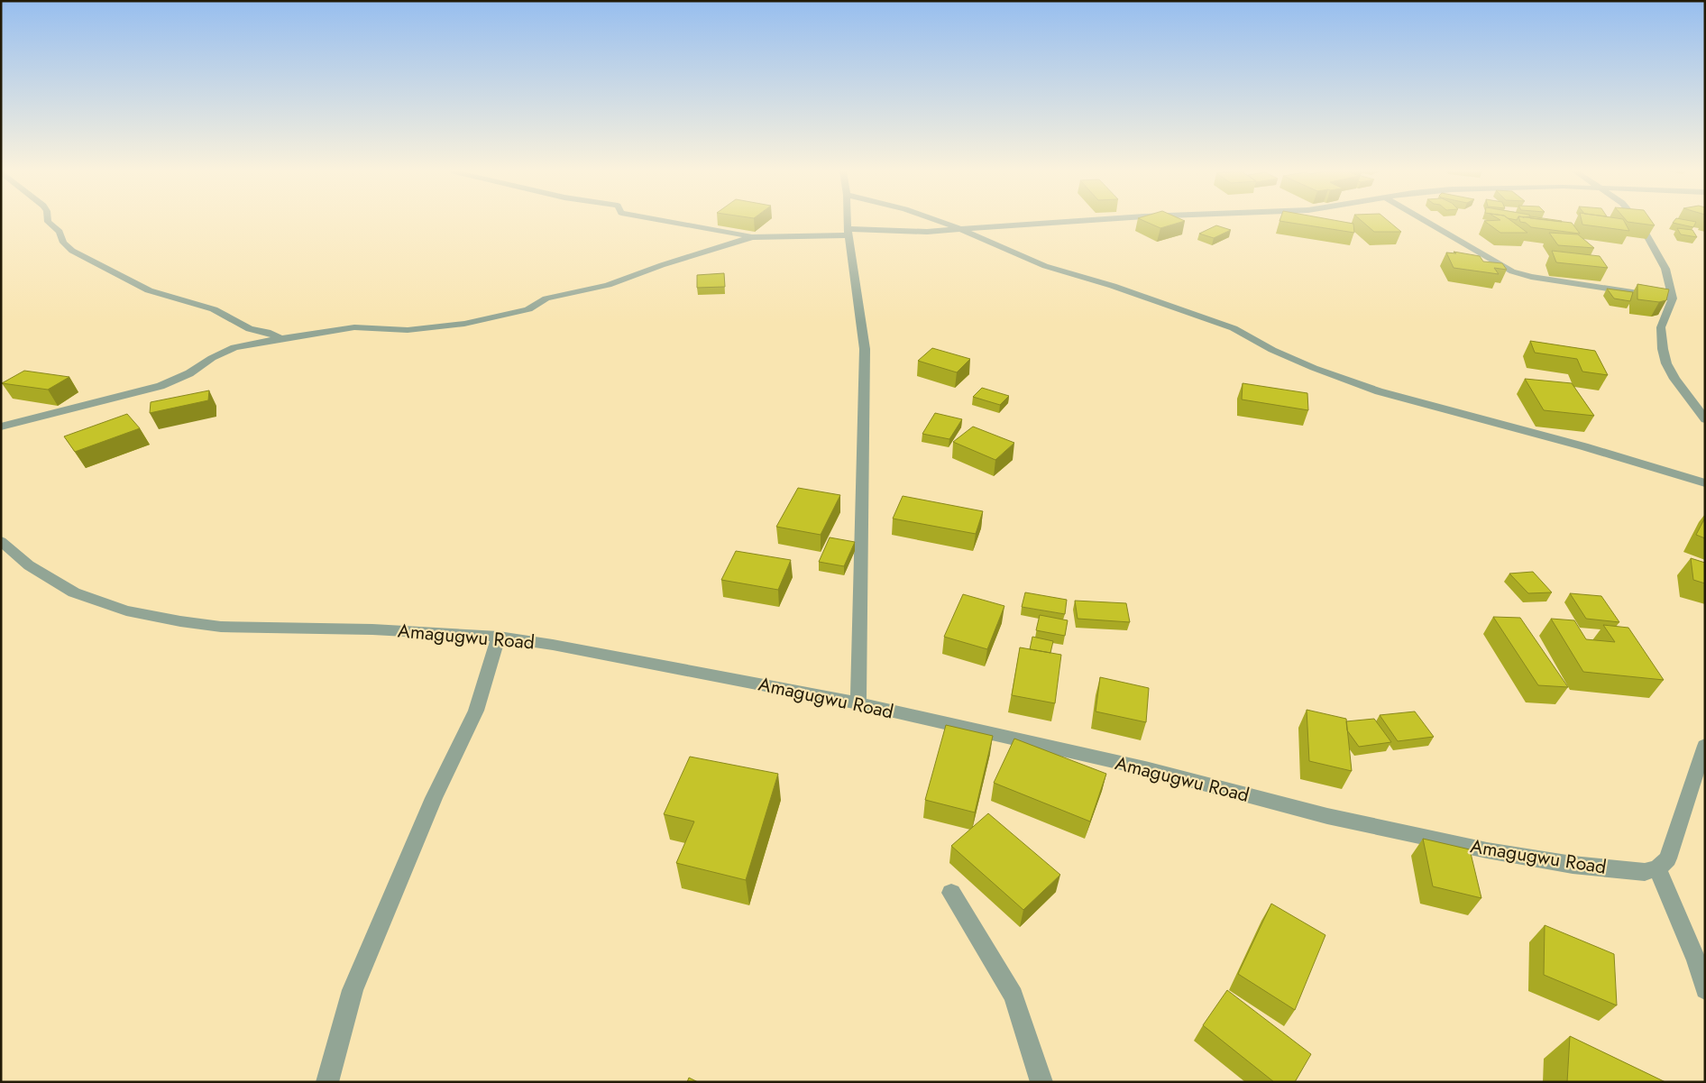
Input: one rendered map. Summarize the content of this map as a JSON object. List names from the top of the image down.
{
  "streets": {
    "street": ["Amagugwu Road"]
  }
}
